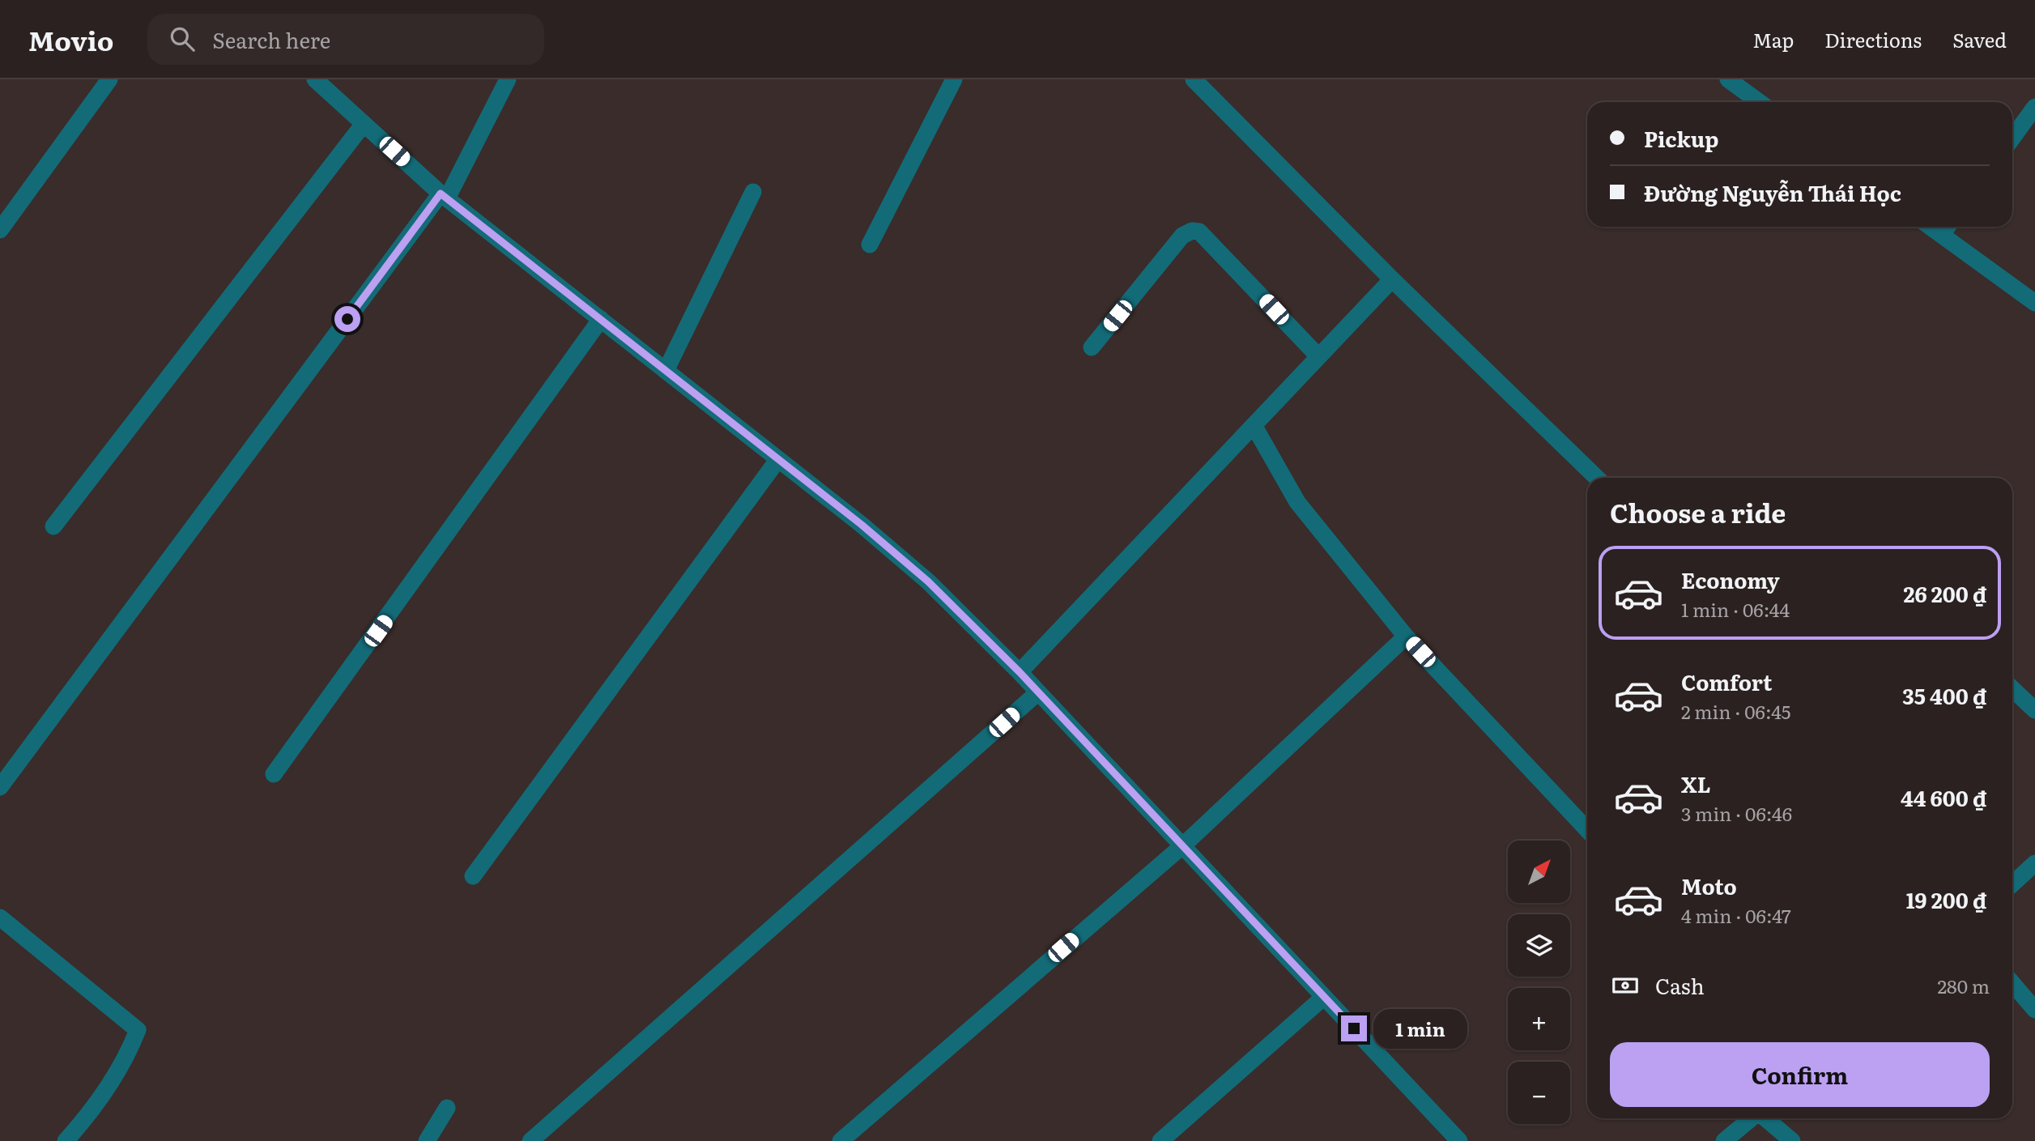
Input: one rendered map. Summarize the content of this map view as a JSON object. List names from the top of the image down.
{
  "north": "top right",
  "page": {
    "header": "Movio",
    "search": "Search here",
    "nav": ["Map", "Directions", "Saved"],
    "banner": ["Pickup", "Đường Nguyễn Thái Học"],
    "heading": "Choose a ride",
    "list": [
      {
        "name": "Economy",
        "note": "1 min · 06:44",
        "value": "26 200 ₫"
      },
      {
        "name": "Comfort",
        "note": "2 min · 06:45",
        "value": "35 400 ₫"
      },
      {
        "name": "XL",
        "note": "3 min · 06:46",
        "value": "44 600 ₫"
      },
      {
        "name": "Moto",
        "note": "4 min · 06:47",
        "value": "19 200 ₫"
      }
    ],
    "map_buttons": ["+", "−"],
    "pay": ["Cash", "280 m"],
    "bubble": "1 min",
    "buttons": "Confirm"
  }
}
